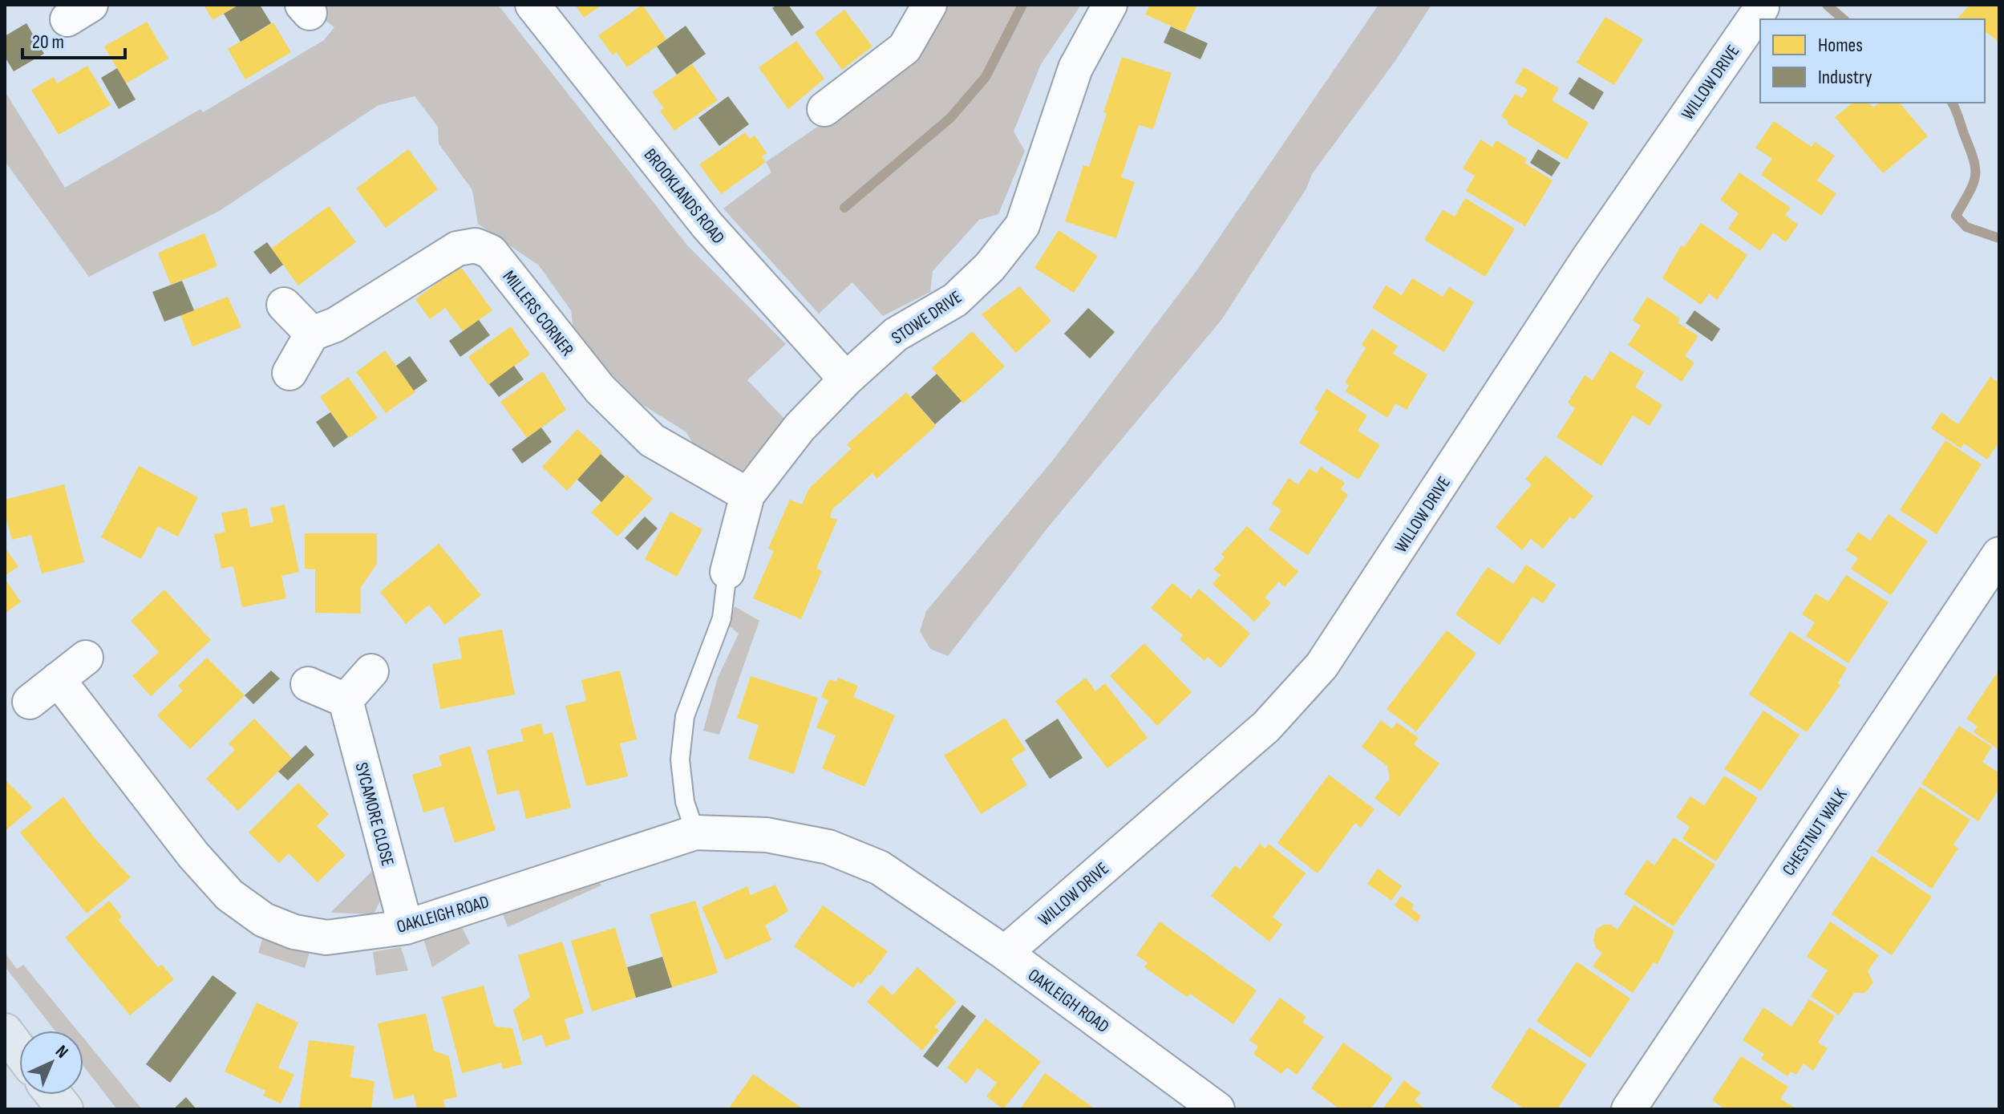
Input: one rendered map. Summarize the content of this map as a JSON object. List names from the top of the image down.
{
  "streets": {
    "street": [
      "WILLOW DRIVE",
      "BROOKLANDS ROAD",
      "MILLERS CORNER",
      "STOWE DRIVE",
      "SYCAMORE CLOSE",
      "CHESTNUT WALK",
      "OAKLEIGH ROAD"
    ]
  },
  "crossings": [
    ["WILLOW DRIVE", "OAKLEIGH ROAD"],
    ["BROOKLANDS ROAD", "STOWE DRIVE"],
    ["MILLERS CORNER", "STOWE DRIVE"],
    ["SYCAMORE CLOSE", "OAKLEIGH ROAD"]
  ],
  "legend": ["Homes", "Industry"],
  "scale_bar": "20 m",
  "north": "top right"
}
